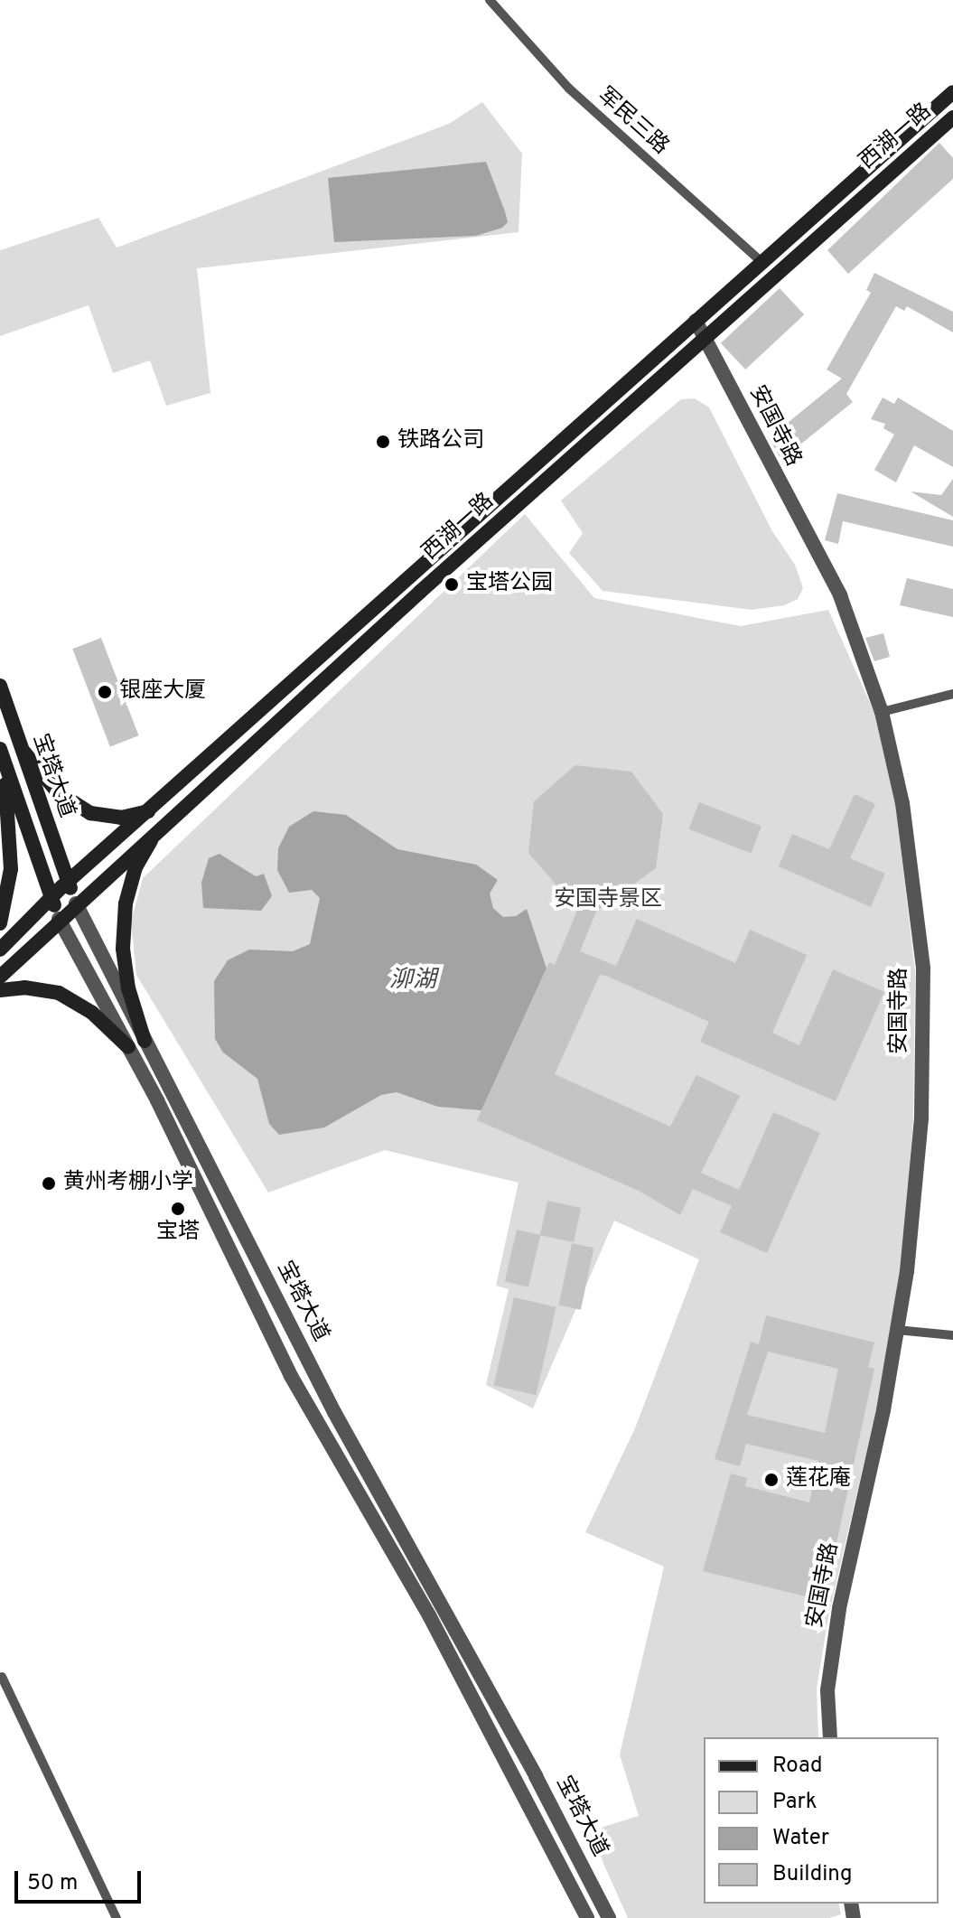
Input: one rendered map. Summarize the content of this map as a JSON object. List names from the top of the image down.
{
  "streets": {
    "main road": ["西湖一路", "宝塔大道"],
    "street": ["安国寺路"],
    "lane": ["军民三路"]
  },
  "crossings": [
    ["军民三路", "西湖一路"],
    ["西湖一路", "安国寺路"],
    ["西湖一路", "宝塔大道"]
  ],
  "water": ["泖湖"],
  "parks": ["安国寺景区"],
  "places": [
    "铁路公司",
    "宝塔公园",
    "银座大厦",
    "黄州考棚小学",
    "宝塔",
    "莲花庵"
  ],
  "legend": [
    "Road",
    "Park",
    "Water",
    "Building"
  ],
  "scale_bar": "50 m"
}
